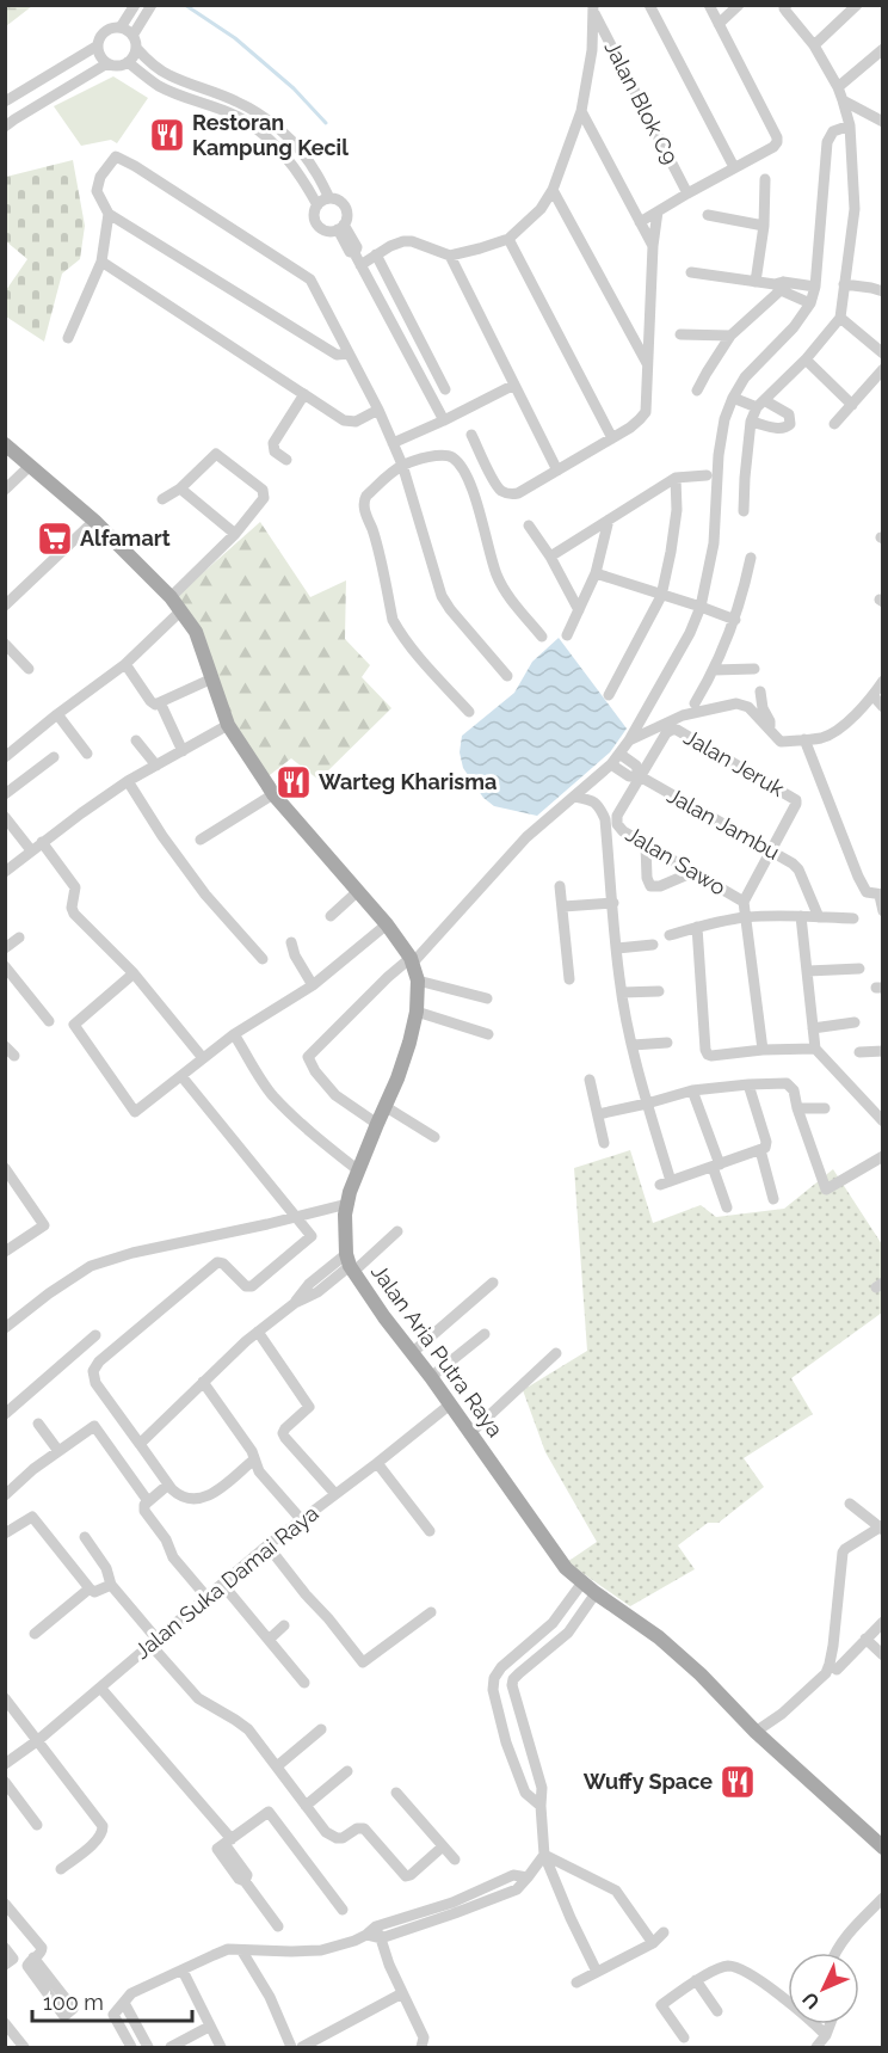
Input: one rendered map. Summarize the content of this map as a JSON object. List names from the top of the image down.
{
  "streets": {
    "main road": ["Jalan Aria Putra Raya"],
    "street": [
      "Jalan Blok C9",
      "Jalan Jeruk",
      "Jalan Jambu",
      "Jalan Sawo",
      "Jalan Suka Damai Raya"
    ]
  },
  "crossings": [
    ["Jalan Jeruk", "Jalan Jambu"],
    ["Jalan Jeruk", "Jalan Sawo"],
    ["Jalan Jambu", "Jalan Sawo"],
    ["Jalan Aria Putra Raya", "Jalan Suka Damai Raya"]
  ],
  "places": {
    "restaurant": ["Restoran Kampung Kecil", "Warteg Kharisma", "Wuffy Space"],
    "supermarket": ["Alfamart"]
  },
  "scale_bar": "100 m",
  "north": "bottom left"
}
